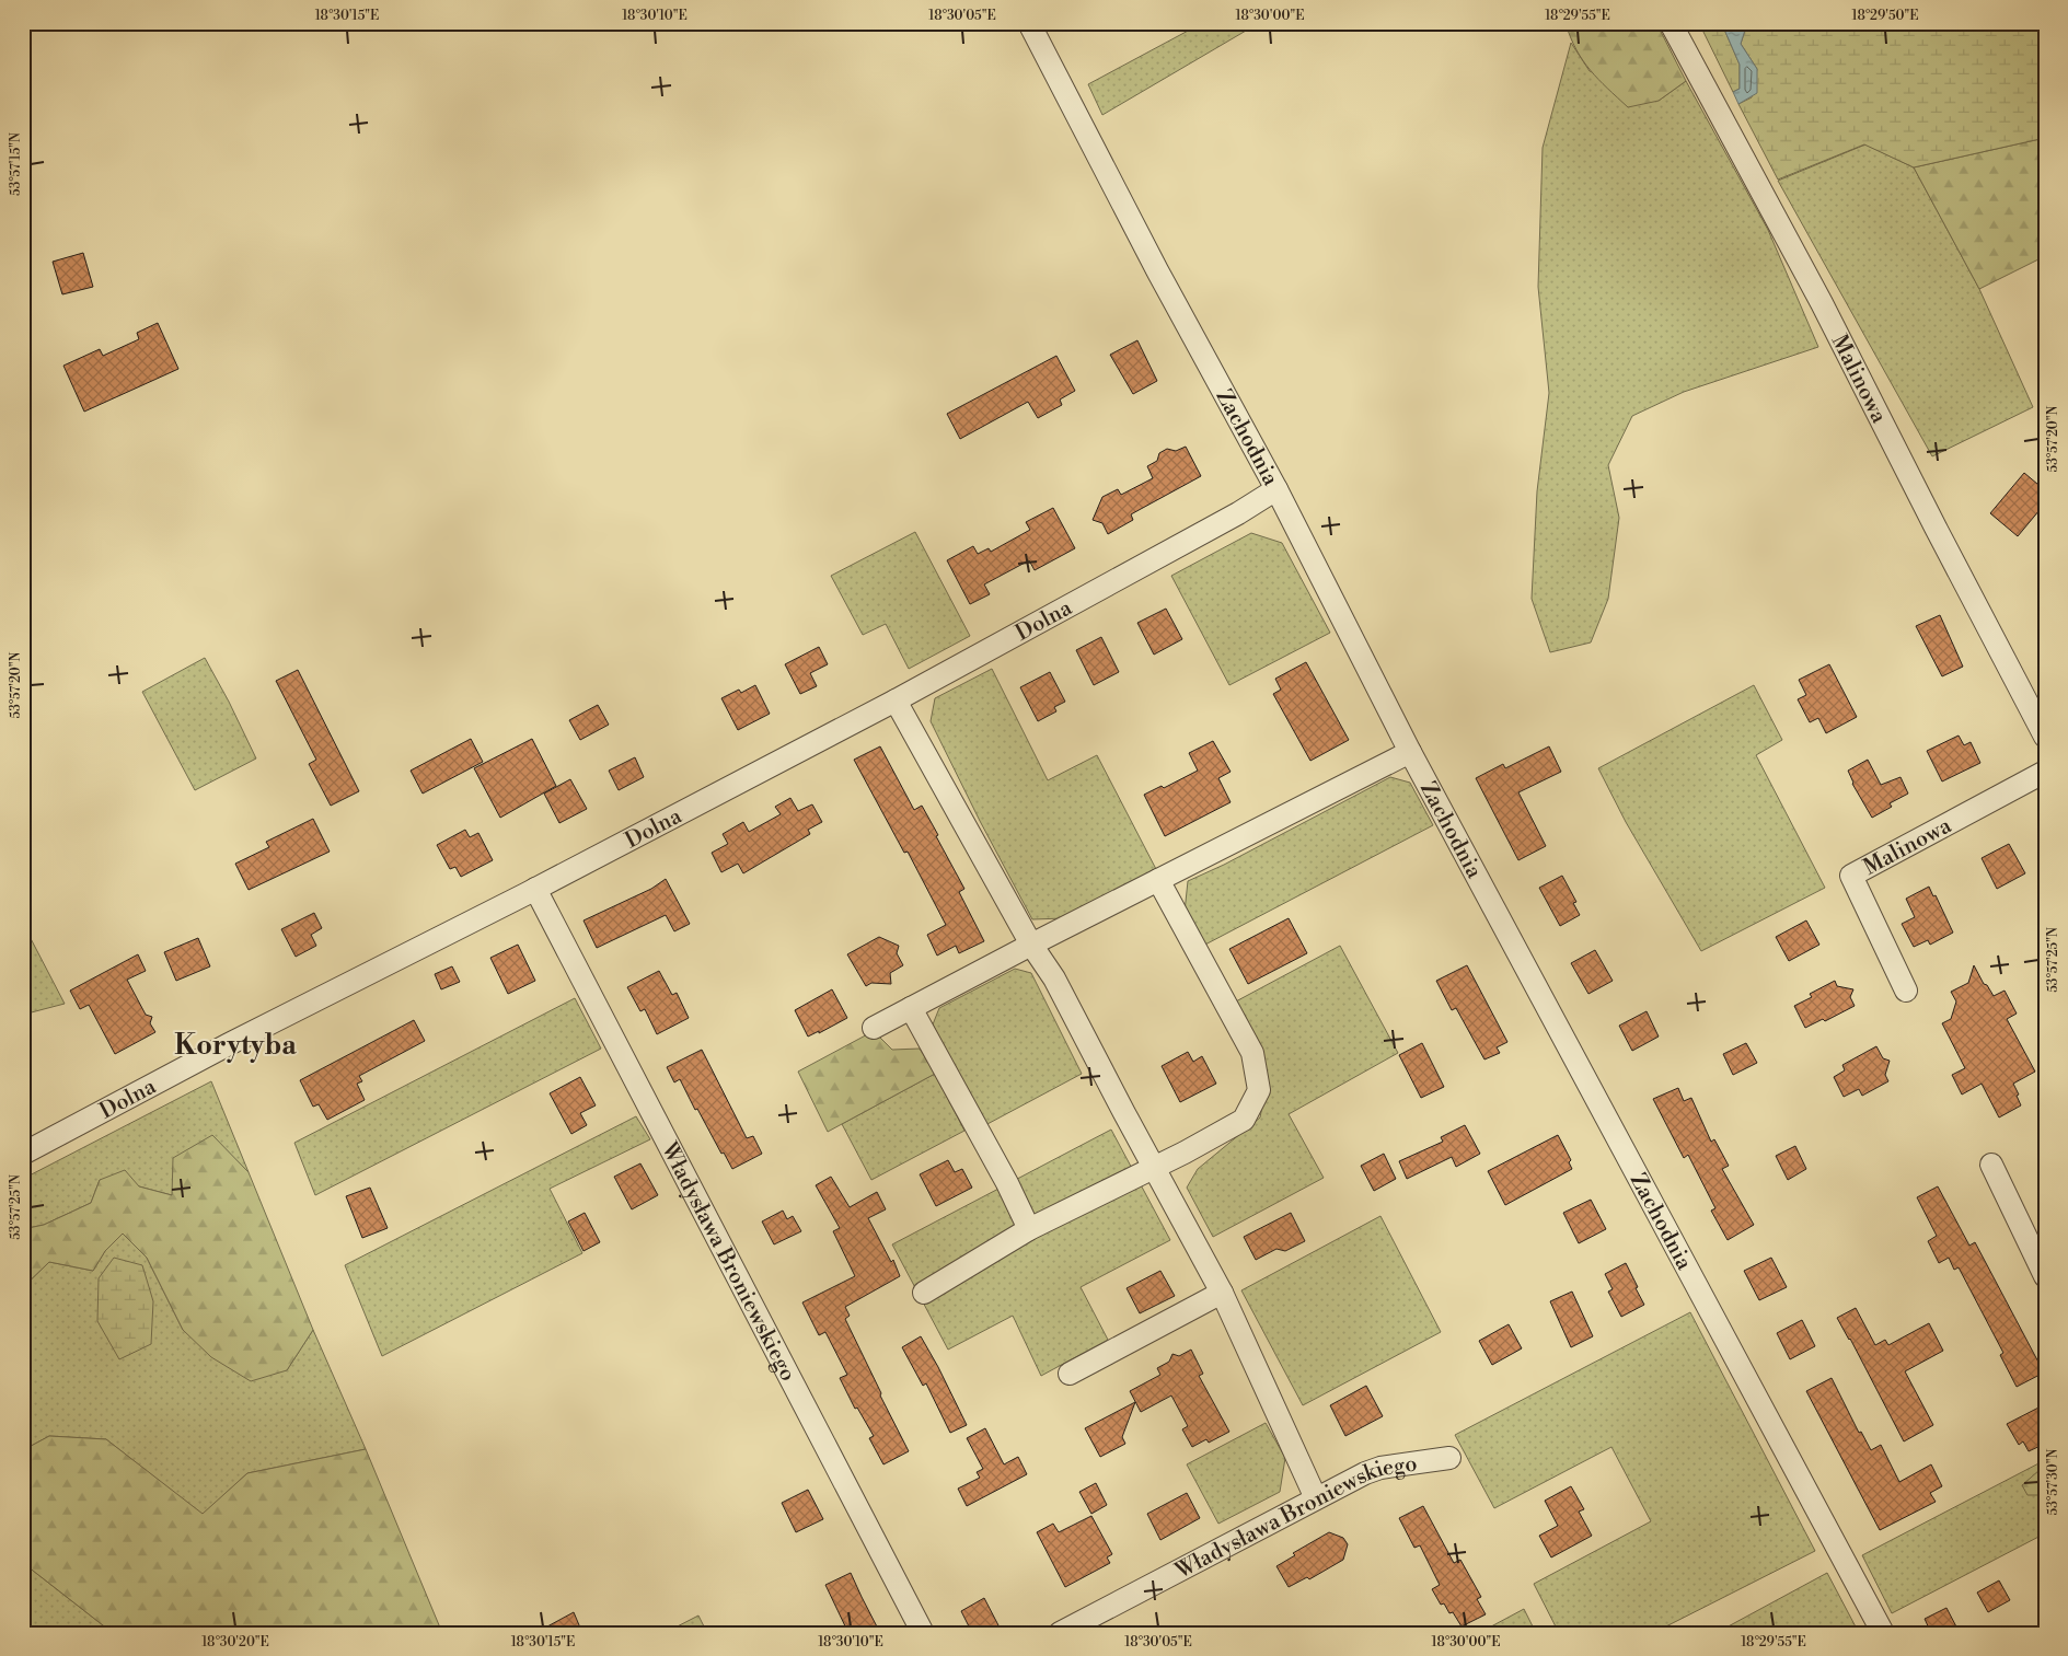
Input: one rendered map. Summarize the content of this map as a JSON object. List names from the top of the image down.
{
  "streets": {
    "street": [
      "Malinowa",
      "Zachodnia",
      "Dolna",
      "Władysława Broniewskiego"
    ]
  },
  "crossings": [
    ["Zachodnia", "Dolna"],
    ["Dolna", "Władysława Broniewskiego"]
  ],
  "districts": ["Korytyba"],
  "coordinates": [
    "18°30'15\"E",
    "18°30'10\"E",
    "18°30'05\"E",
    "18°30'00\"E",
    "18°29'55\"E",
    "18°29'50\"E",
    "53°57'15\"N",
    "53°57'20\"N",
    "53°57'25\"N",
    "53°57'30\"N",
    "18°30'20\"E"
  ]
}
